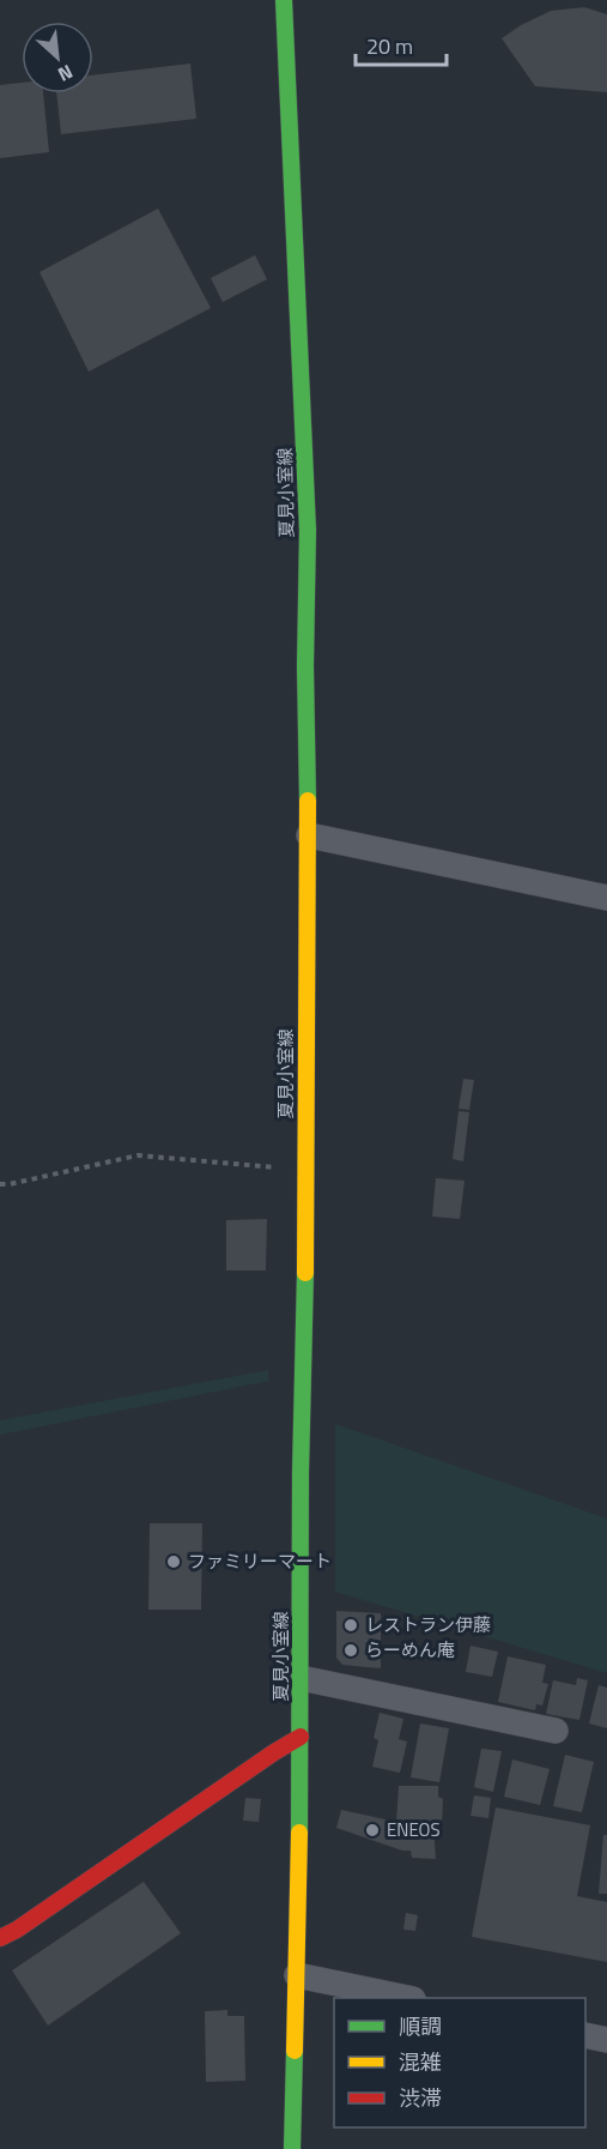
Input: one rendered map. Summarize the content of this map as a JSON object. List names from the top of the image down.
{
  "streets": {
    "main road": ["夏見小室線"]
  },
  "places": [
    "ファミリーマート",
    "レストラン伊藤",
    "らーめん庵",
    "ENEOS"
  ],
  "legend": ["順調", "混雑", "渋滞"],
  "scale_bar": "20 m",
  "north": "bottom right"
}
